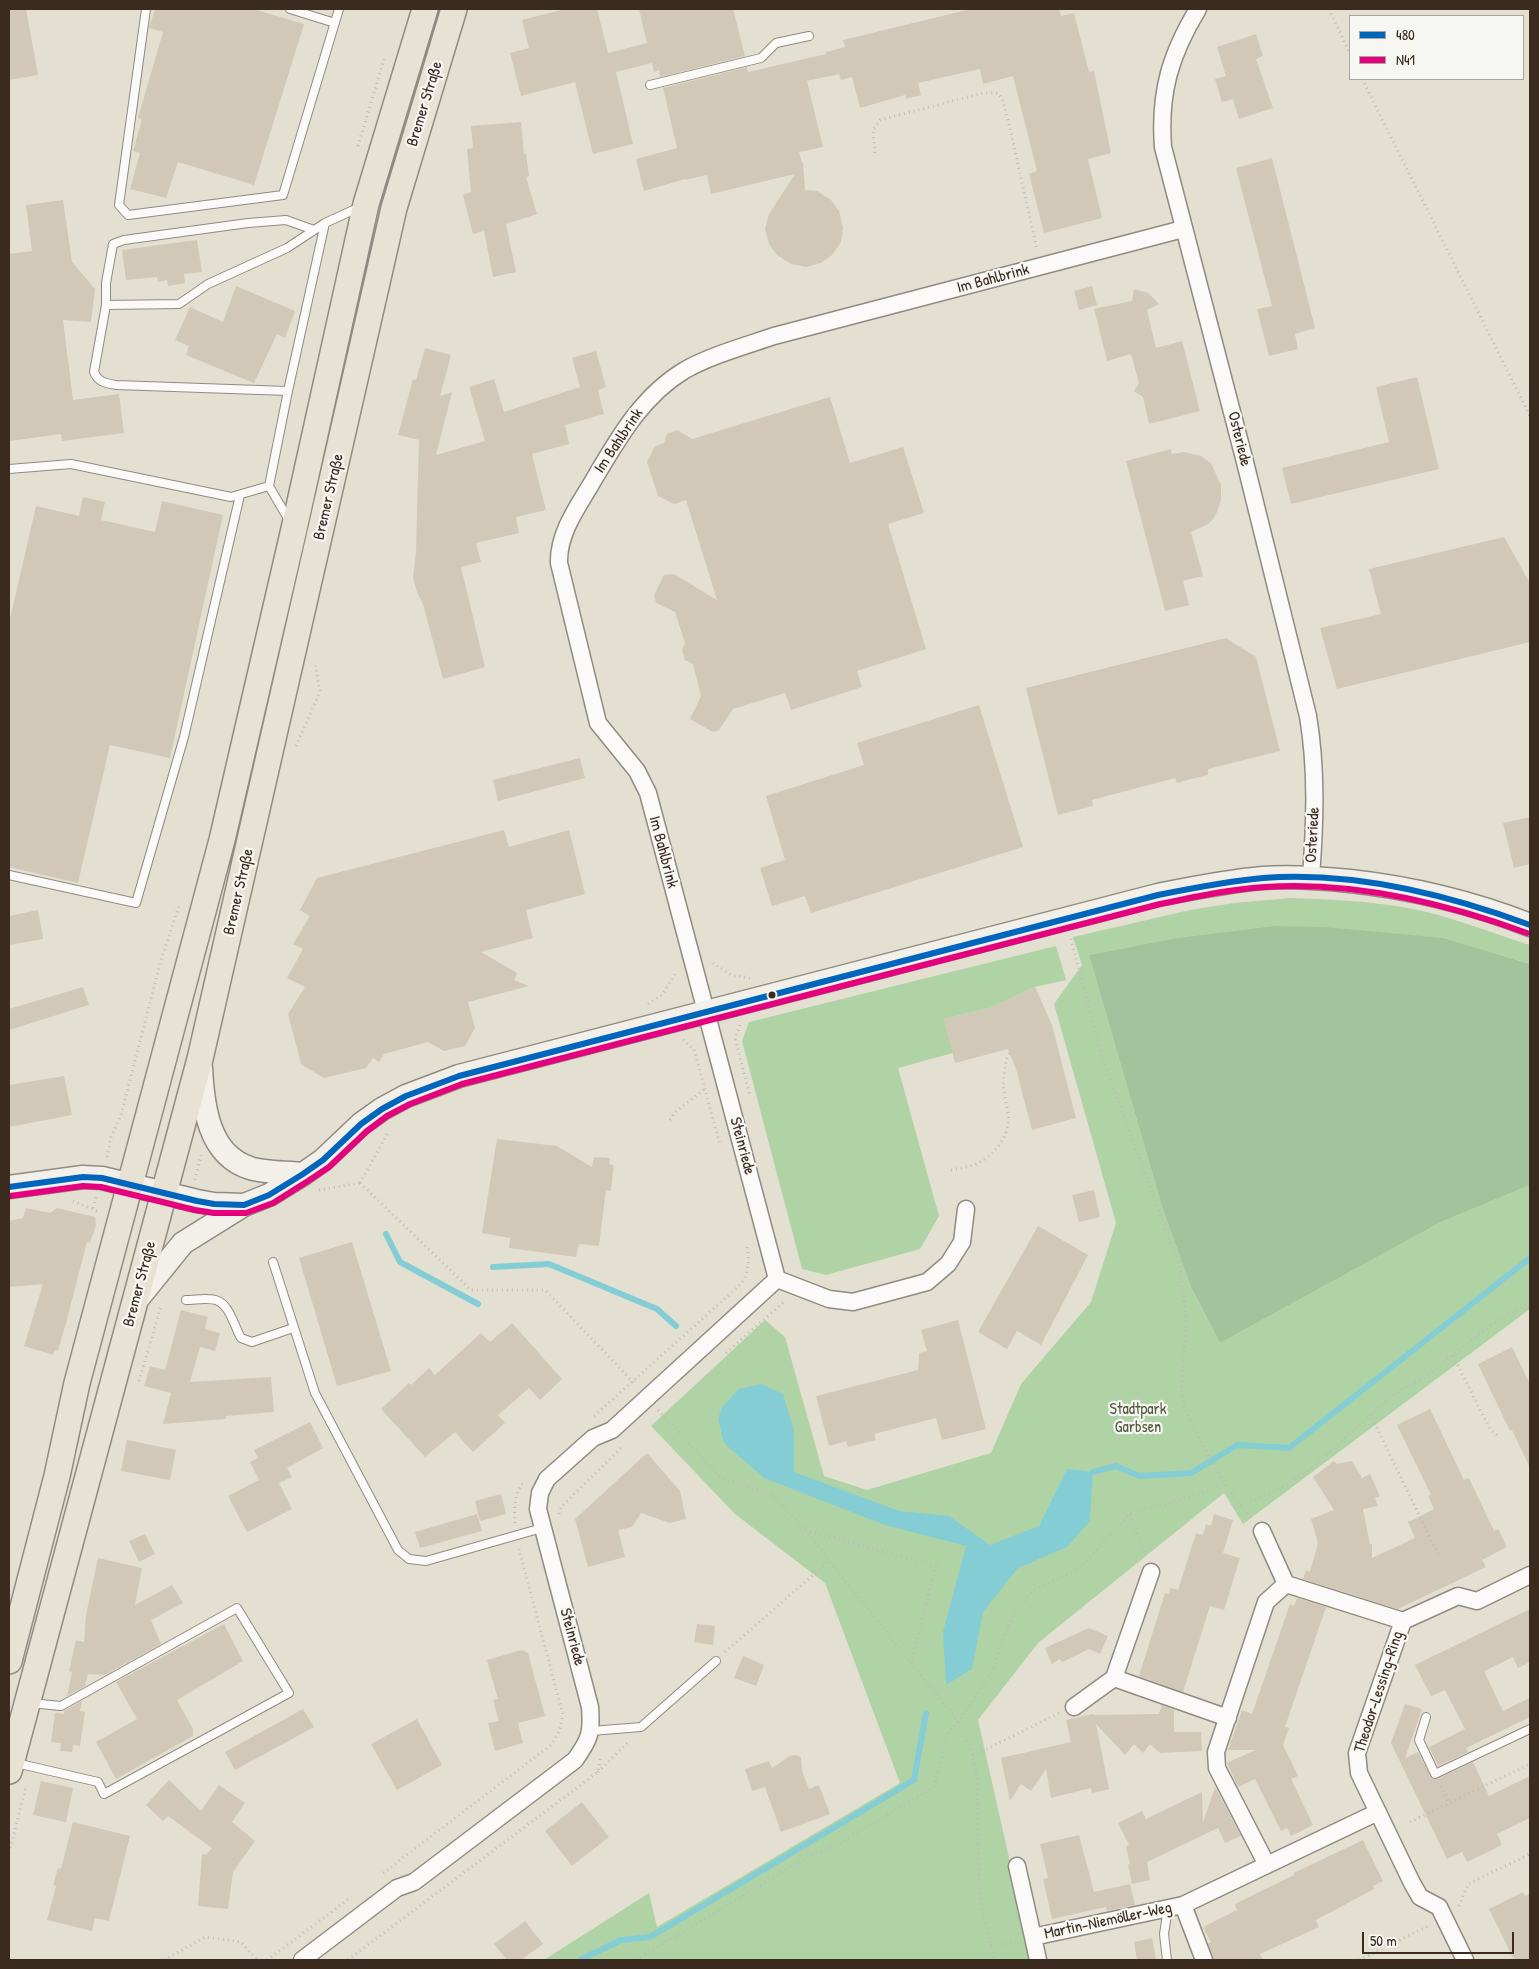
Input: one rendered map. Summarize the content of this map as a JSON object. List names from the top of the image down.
{
  "streets": {
    "main road": ["Bremer Straße"],
    "street": [
      "Im Bahlbrink",
      "Osteriede",
      "Steinriede",
      "Theodor-Lessing-Ring",
      "Martin-Niemöller-Weg"
    ]
  },
  "crossings": [
    ["Im Bahlbrink", "Osteriede"],
    ["Im Bahlbrink", "Steinriede"],
    ["Theodor-Lessing-Ring", "Martin-Niemöller-Weg"]
  ],
  "parks": ["Stadtpark Garbsen"],
  "lines": ["transit line 480", "transit line N41"],
  "legend": ["480", "N41"],
  "scale_bar": "50 m"
}
